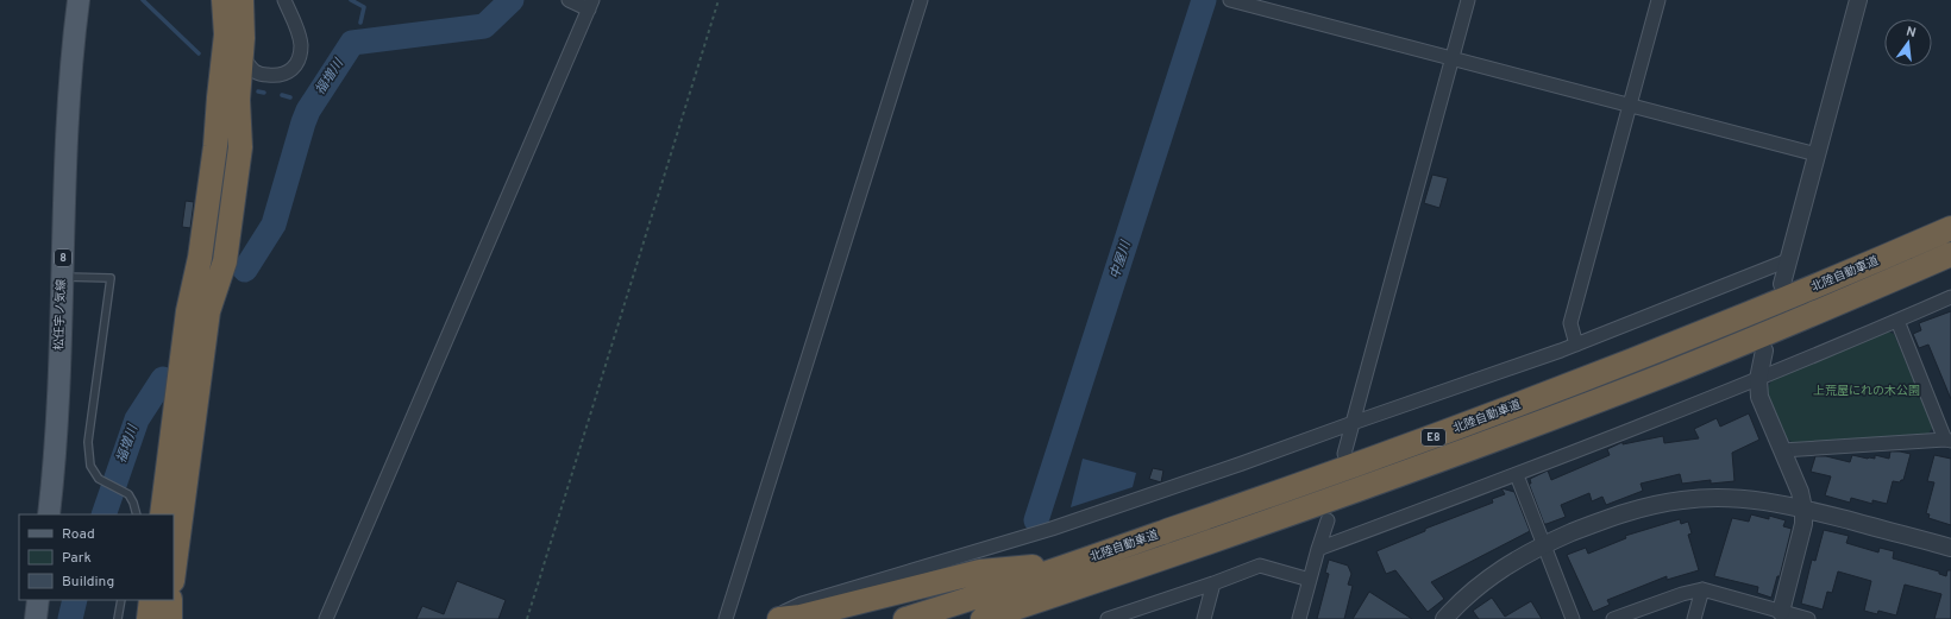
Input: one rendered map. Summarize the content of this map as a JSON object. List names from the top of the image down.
{
  "streets": {
    "highway": ["北陸自動車道", "E8"],
    "main road": ["8", "松任宇ノ気線"]
  },
  "water": ["福増川", "中屋川"],
  "parks": ["上荒屋にれの木公園"],
  "legend": ["Road", "Park", "Building"],
  "north": "top"
}
